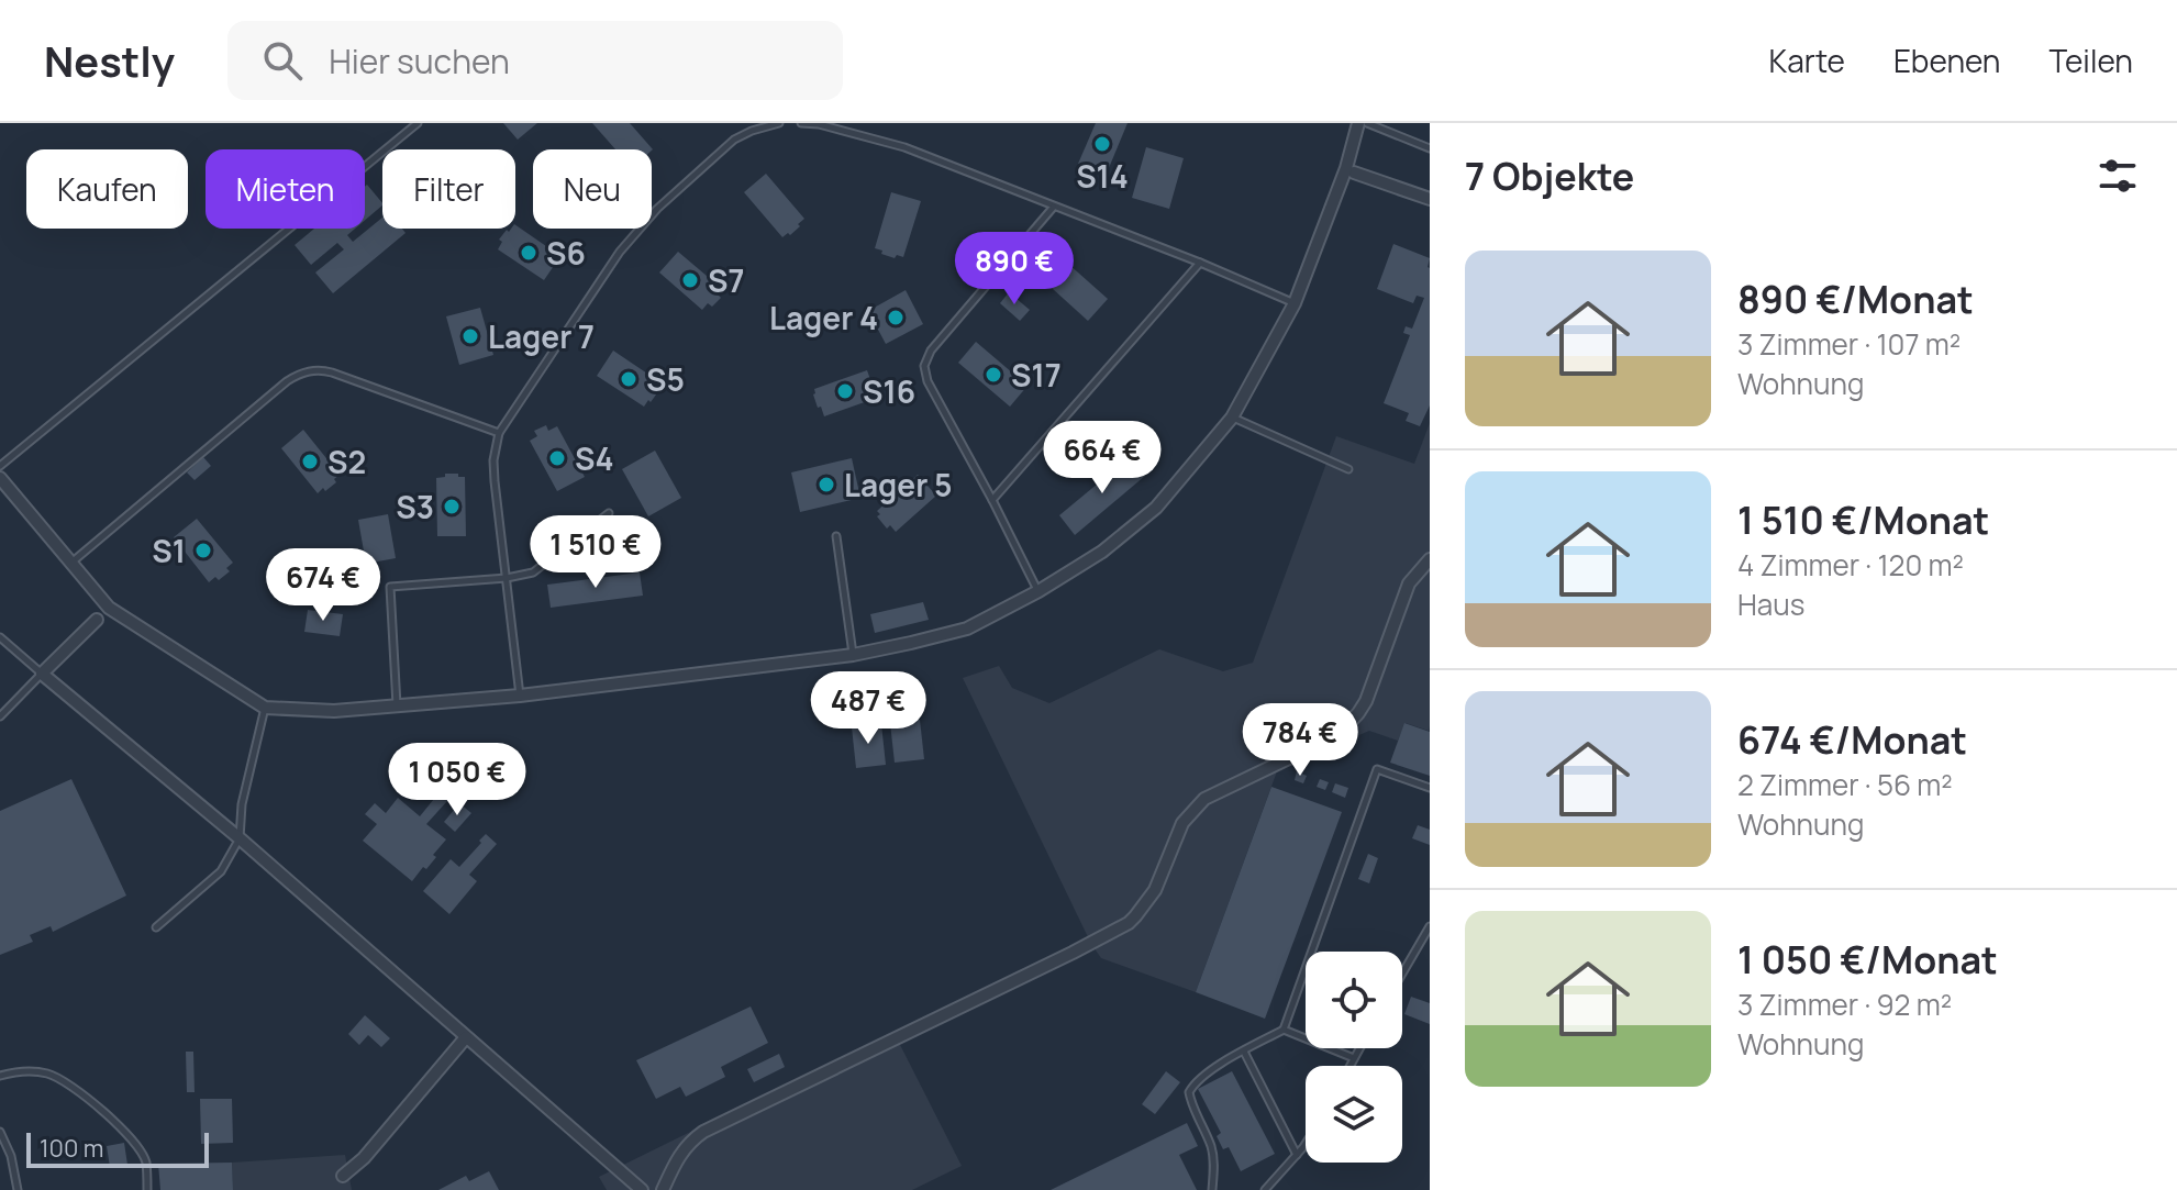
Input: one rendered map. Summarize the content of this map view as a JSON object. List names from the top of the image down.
{
  "places": [
    "S14",
    "S6",
    "S7",
    "Lager 4",
    "Lager 7",
    "S17",
    "S5",
    "S16",
    "S4",
    "S2",
    "Lager 5",
    "S3",
    "S1"
  ],
  "scale_bar": "100 m",
  "page": {
    "header": "Nestly",
    "search": "Hier suchen",
    "nav": ["Karte", "Ebenen", "Teilen"],
    "heading": "7 Objekte",
    "chip": [
      "Kaufen",
      "Mieten",
      "Filter",
      "Neu"
    ],
    "list": [
      {
        "name": "890 €/Monat",
        "note": "3 Zimmer · 107 m² · Wohnung"
      },
      {
        "name": "1 510 €/Monat",
        "note": "4 Zimmer · 120 m² · Haus"
      },
      {
        "name": "674 €/Monat",
        "note": "2 Zimmer · 56 m² · Wohnung"
      },
      {
        "name": "1 050 €/Monat",
        "note": "3 Zimmer · 92 m² · Wohnung"
      }
    ],
    "price": [
      "890 €",
      "664 €",
      "1 510 €",
      "674 €",
      "487 €",
      "784 €",
      "1 050 €"
    ],
    "scale": "100 m"
  }
}
